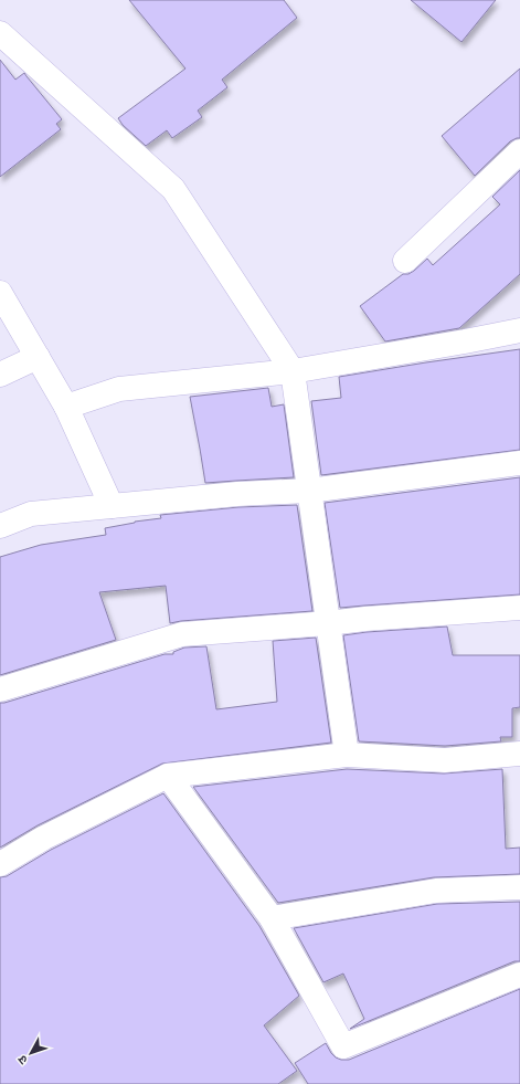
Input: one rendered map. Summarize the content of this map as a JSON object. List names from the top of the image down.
{
  "north": "bottom left"
}
